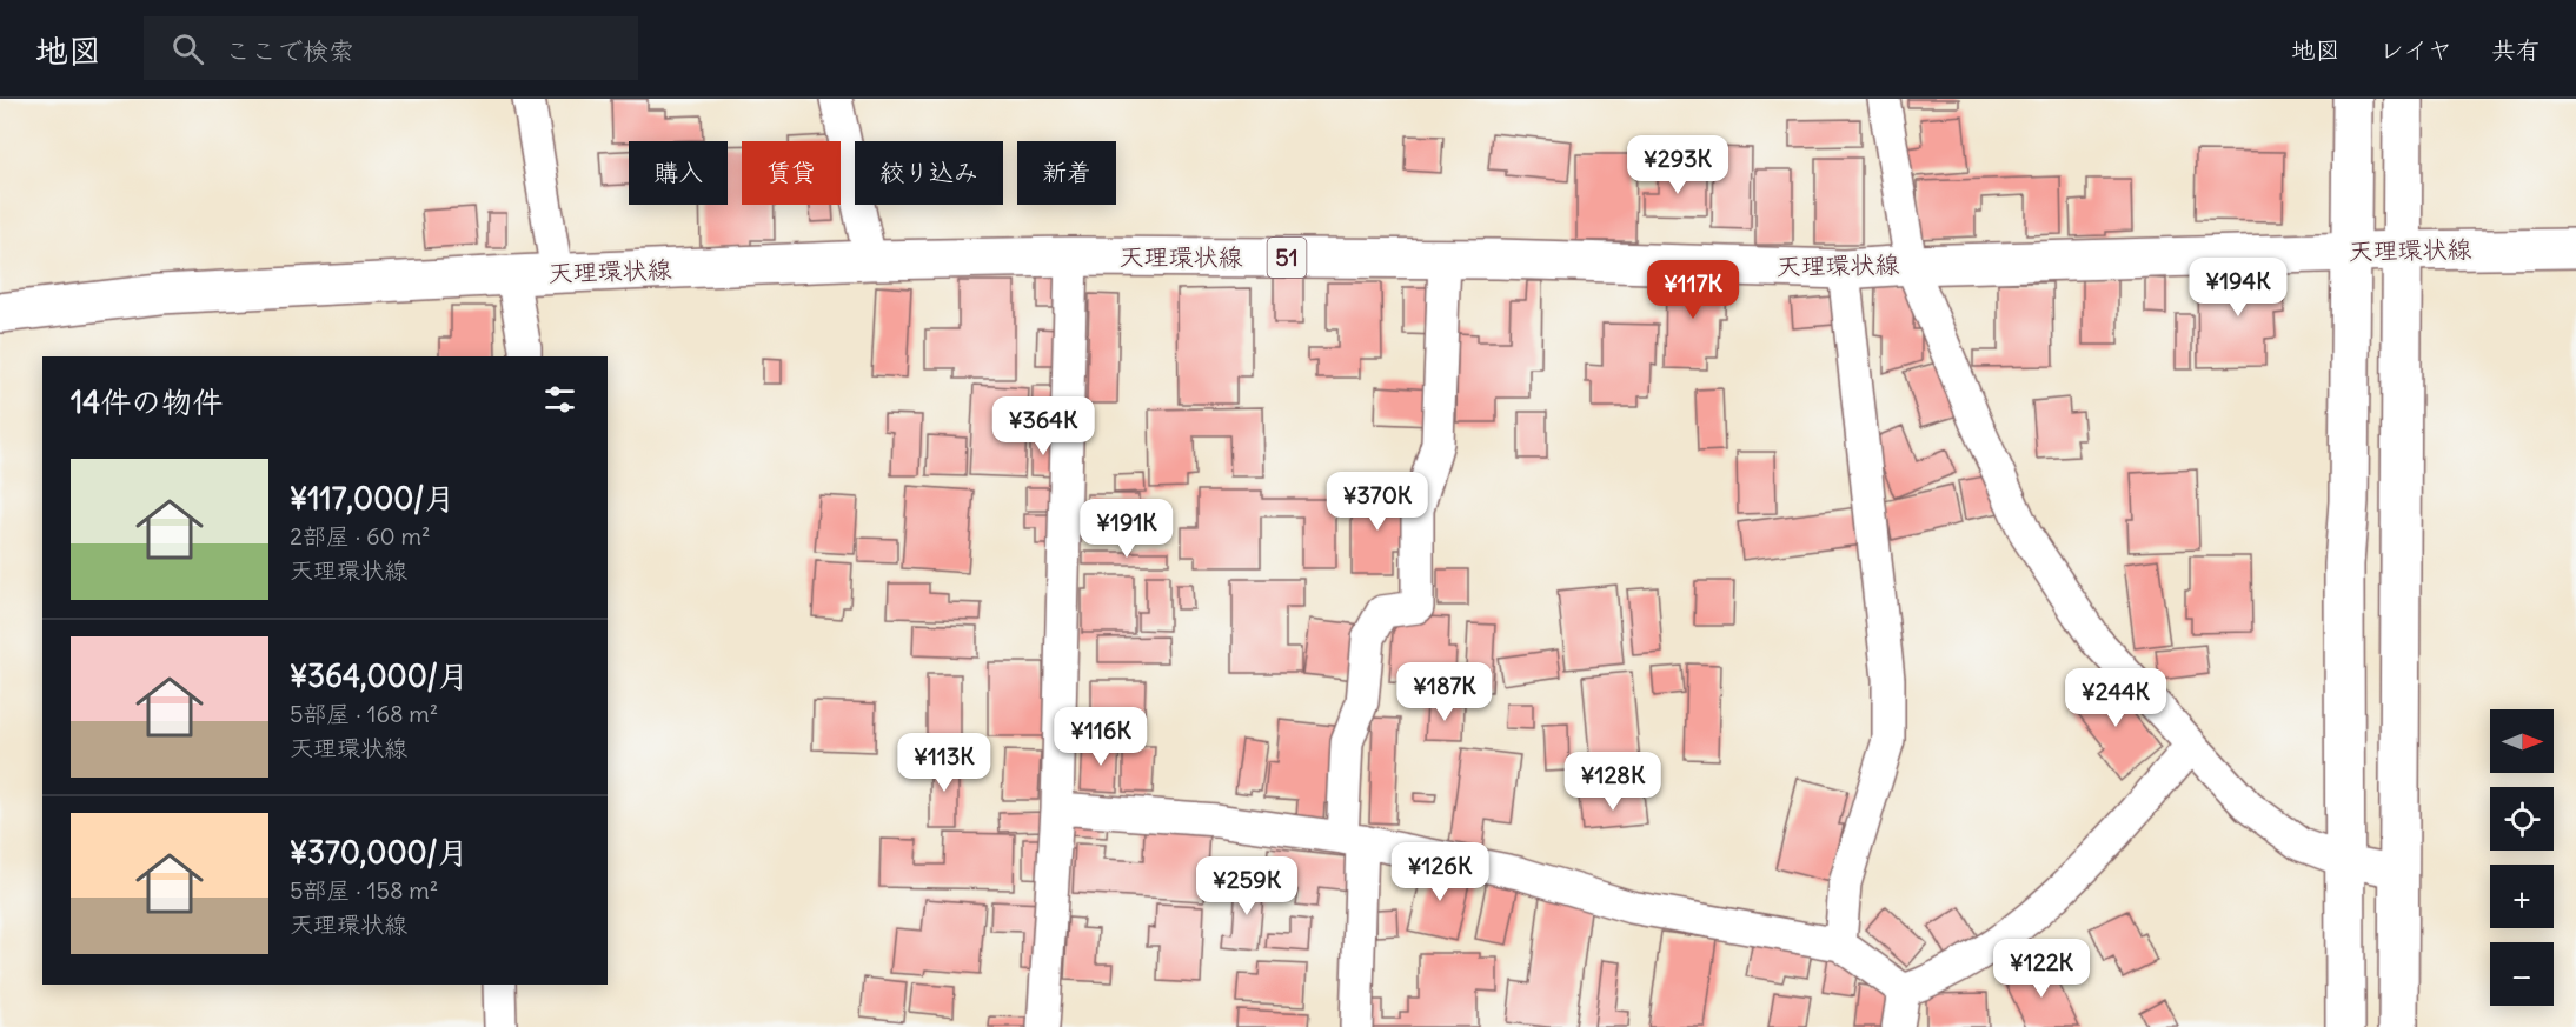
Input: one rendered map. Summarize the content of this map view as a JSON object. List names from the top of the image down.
{
  "streets": {
    "main road": ["天理環状線", "51"]
  },
  "north": "right",
  "page": {
    "header": "地図",
    "search": "ここで検索",
    "nav": ["地図", "レイヤ", "共有"],
    "price": [
      "¥293K",
      "¥194K",
      "¥117K",
      "¥364K",
      "¥370K",
      "¥191K",
      "¥187K",
      "¥244K",
      "¥116K",
      "¥113K",
      "¥128K",
      "¥126K",
      "¥259K",
      "¥122K"
    ],
    "chip": [
      "購入",
      "賃貸",
      "絞り込み",
      "新着"
    ],
    "heading": "14件の物件",
    "list": [
      {
        "name": "¥117,000/月",
        "note": "2部屋 · 60 m² · 天理環状線"
      },
      {
        "name": "¥364,000/月",
        "note": "5部屋 · 168 m² · 天理環状線"
      },
      {
        "name": "¥370,000/月",
        "note": "5部屋 · 158 m² · 天理環状線"
      }
    ],
    "map_buttons": ["+", "−"]
  }
}
